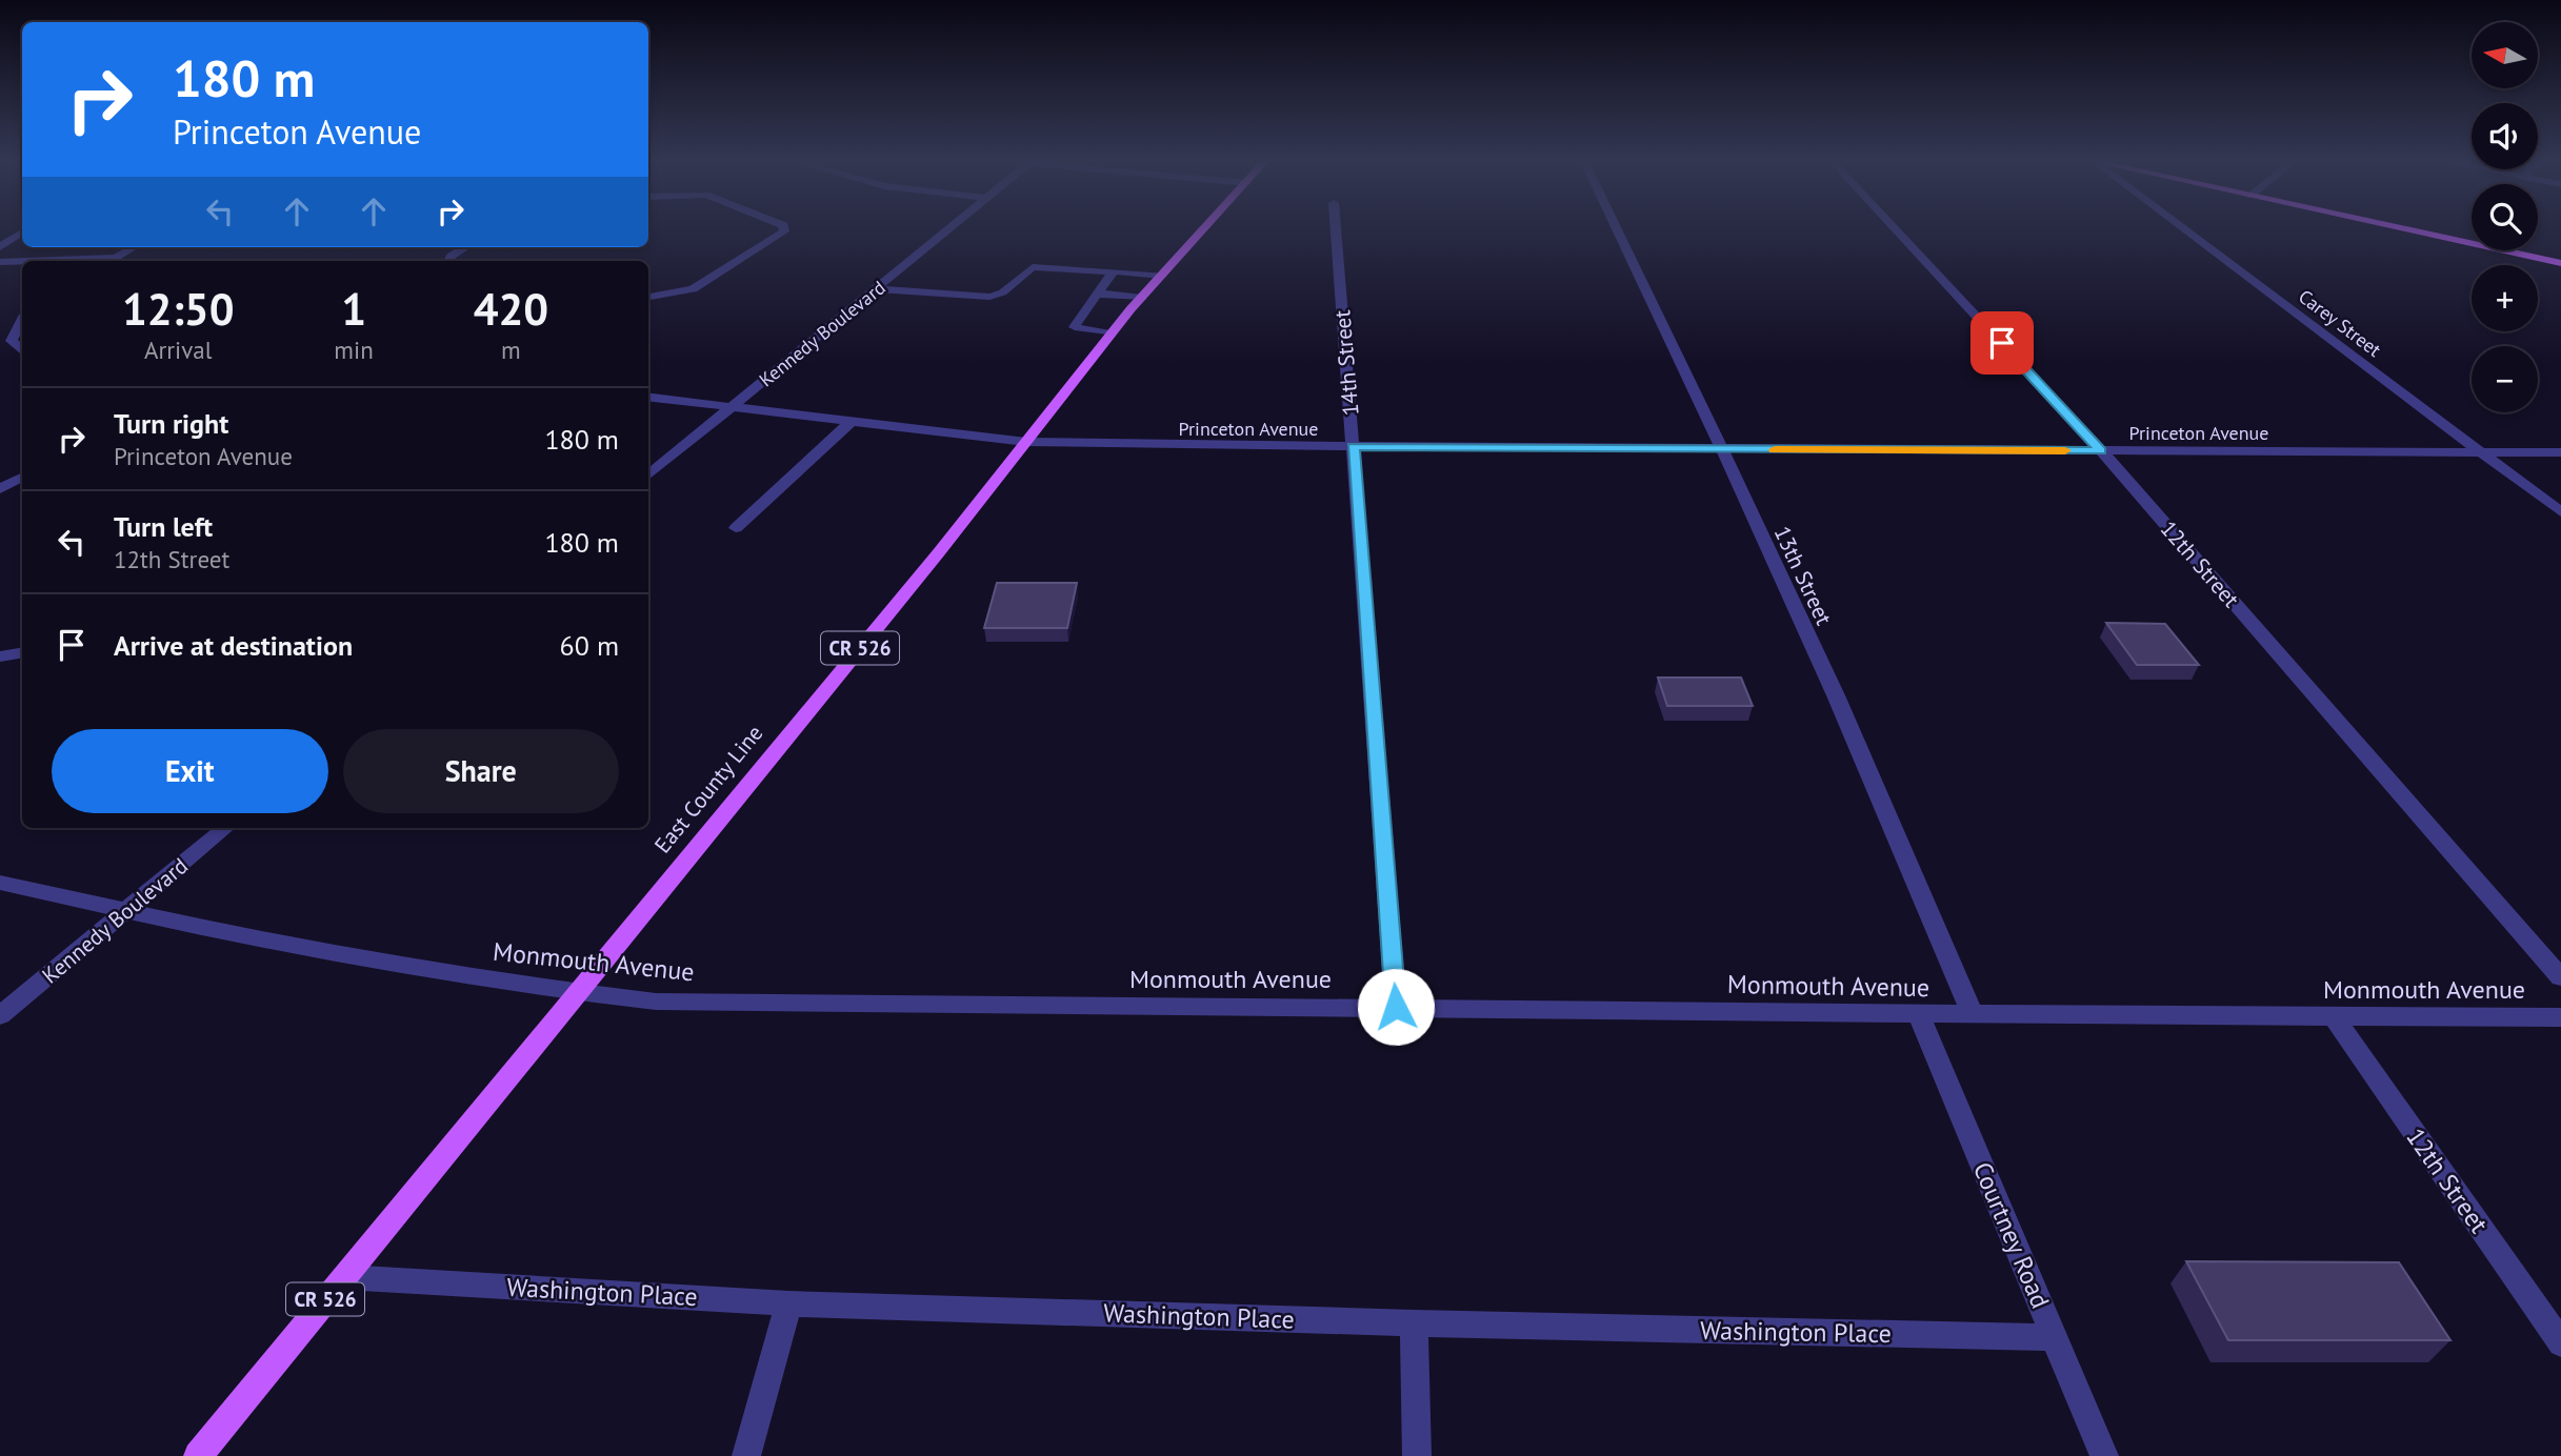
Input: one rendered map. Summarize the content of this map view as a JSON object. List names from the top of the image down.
{
  "streets": {
    "main road": ["CR 526", "East County Line"],
    "street": [
      "Carey Street",
      "Kennedy Boulevard",
      "14th Street",
      "Princeton Avenue",
      "12th Street",
      "13th Street",
      "Monmouth Avenue",
      "Courtney Road",
      "Washington Place"
    ]
  },
  "crossings": [
    ["Carey Street", "Princeton Avenue"],
    ["Kennedy Boulevard", "Princeton Avenue"],
    ["Kennedy Boulevard", "Monmouth Avenue"],
    ["14th Street", "Princeton Avenue"],
    ["14th Street", "Monmouth Avenue"],
    ["Princeton Avenue", "12th Street"],
    ["Princeton Avenue", "13th Street"],
    ["Princeton Avenue", "East County Line"],
    ["12th Street", "Monmouth Avenue"],
    ["13th Street", "Monmouth Avenue"],
    ["East County Line", "Monmouth Avenue"],
    ["East County Line", "Washington Place"],
    ["Monmouth Avenue", "Courtney Road"],
    ["Courtney Road", "Washington Place"]
  ],
  "north": "left",
  "page": {
    "map_buttons": ["+", "−"],
    "turn": ["180 m", "Princeton Avenue"],
    "eta": [
      "12:50",
      "Arrival",
      "1",
      "min",
      "420",
      "m"
    ],
    "list": [
      {
        "name": "Turn right",
        "note": "Princeton Avenue",
        "value": "180 m"
      },
      {
        "name": "Turn left",
        "note": "12th Street",
        "value": "180 m"
      },
      {
        "name": "Arrive at destination",
        "value": "60 m"
      }
    ],
    "buttons": ["Exit", "Share"]
  }
}
